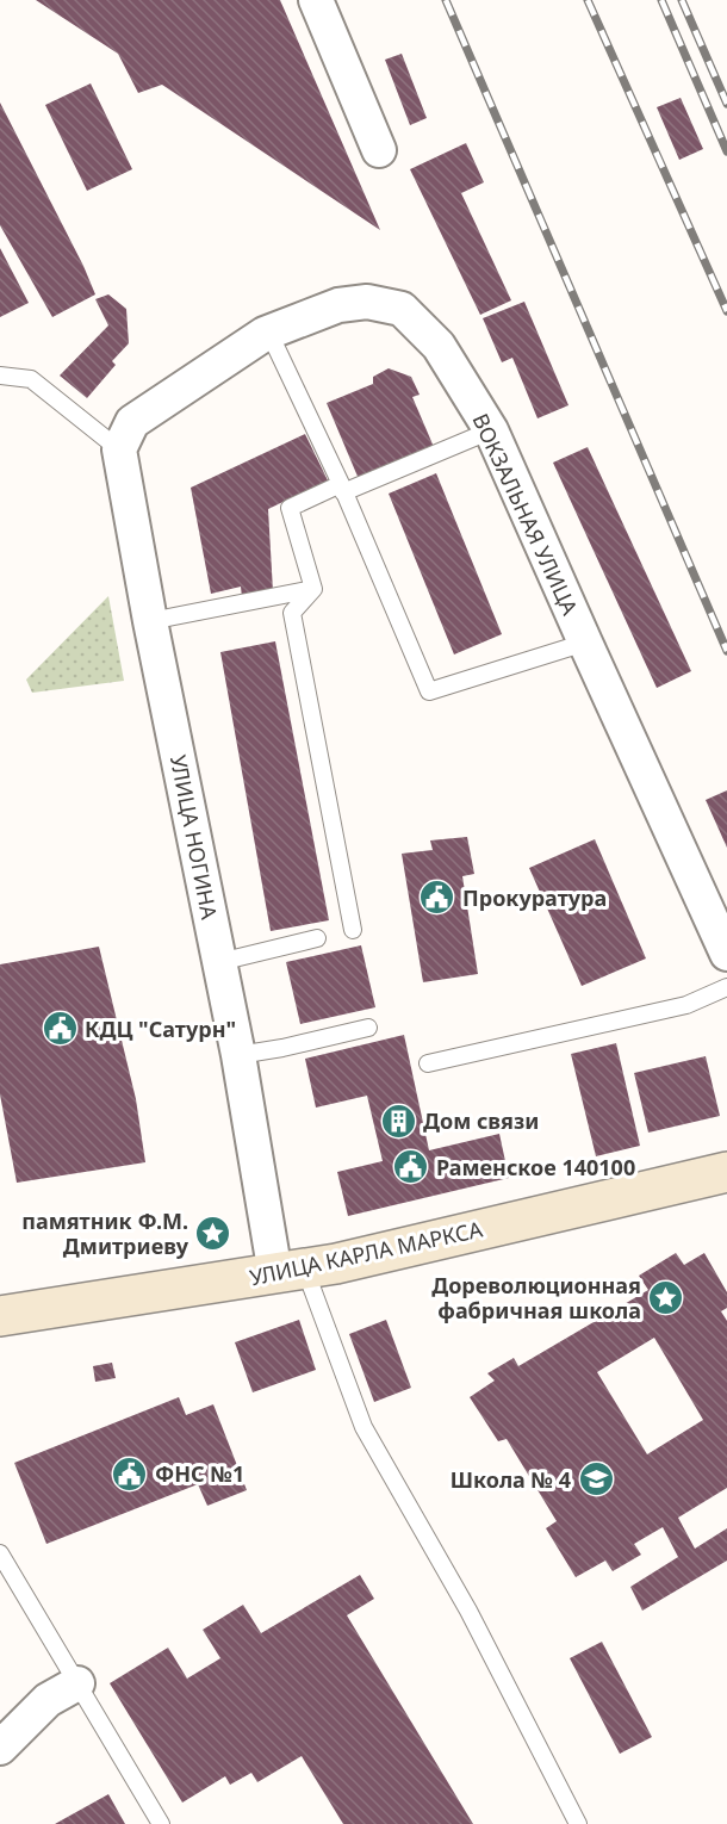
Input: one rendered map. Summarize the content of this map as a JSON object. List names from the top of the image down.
{
  "streets": {
    "main road": ["УЛИЦА КАРЛА МАРКСА"],
    "street": ["ВОКЗАЛЬНАЯ УЛИЦА", "УЛИЦА НОГИНА"]
  },
  "crossings": [
    ["ВОКЗАЛЬНАЯ УЛИЦА", "УЛИЦА НОГИНА"],
    ["УЛИЦА НОГИНА", "УЛИЦА КАРЛА МАРКСА"]
  ],
  "places": {
    "public building": [
      "Прокуратура",
      "КДЦ \"Сатурн\"",
      "Раменское 140100",
      "ФНС №1"
    ],
    "building": ["Дом связи"],
    "place": ["памятник Ф.М. Дмитриеву", "Дореволюционная фабричная школа"],
    "school or university": ["Школа № 4"]
  }
}
